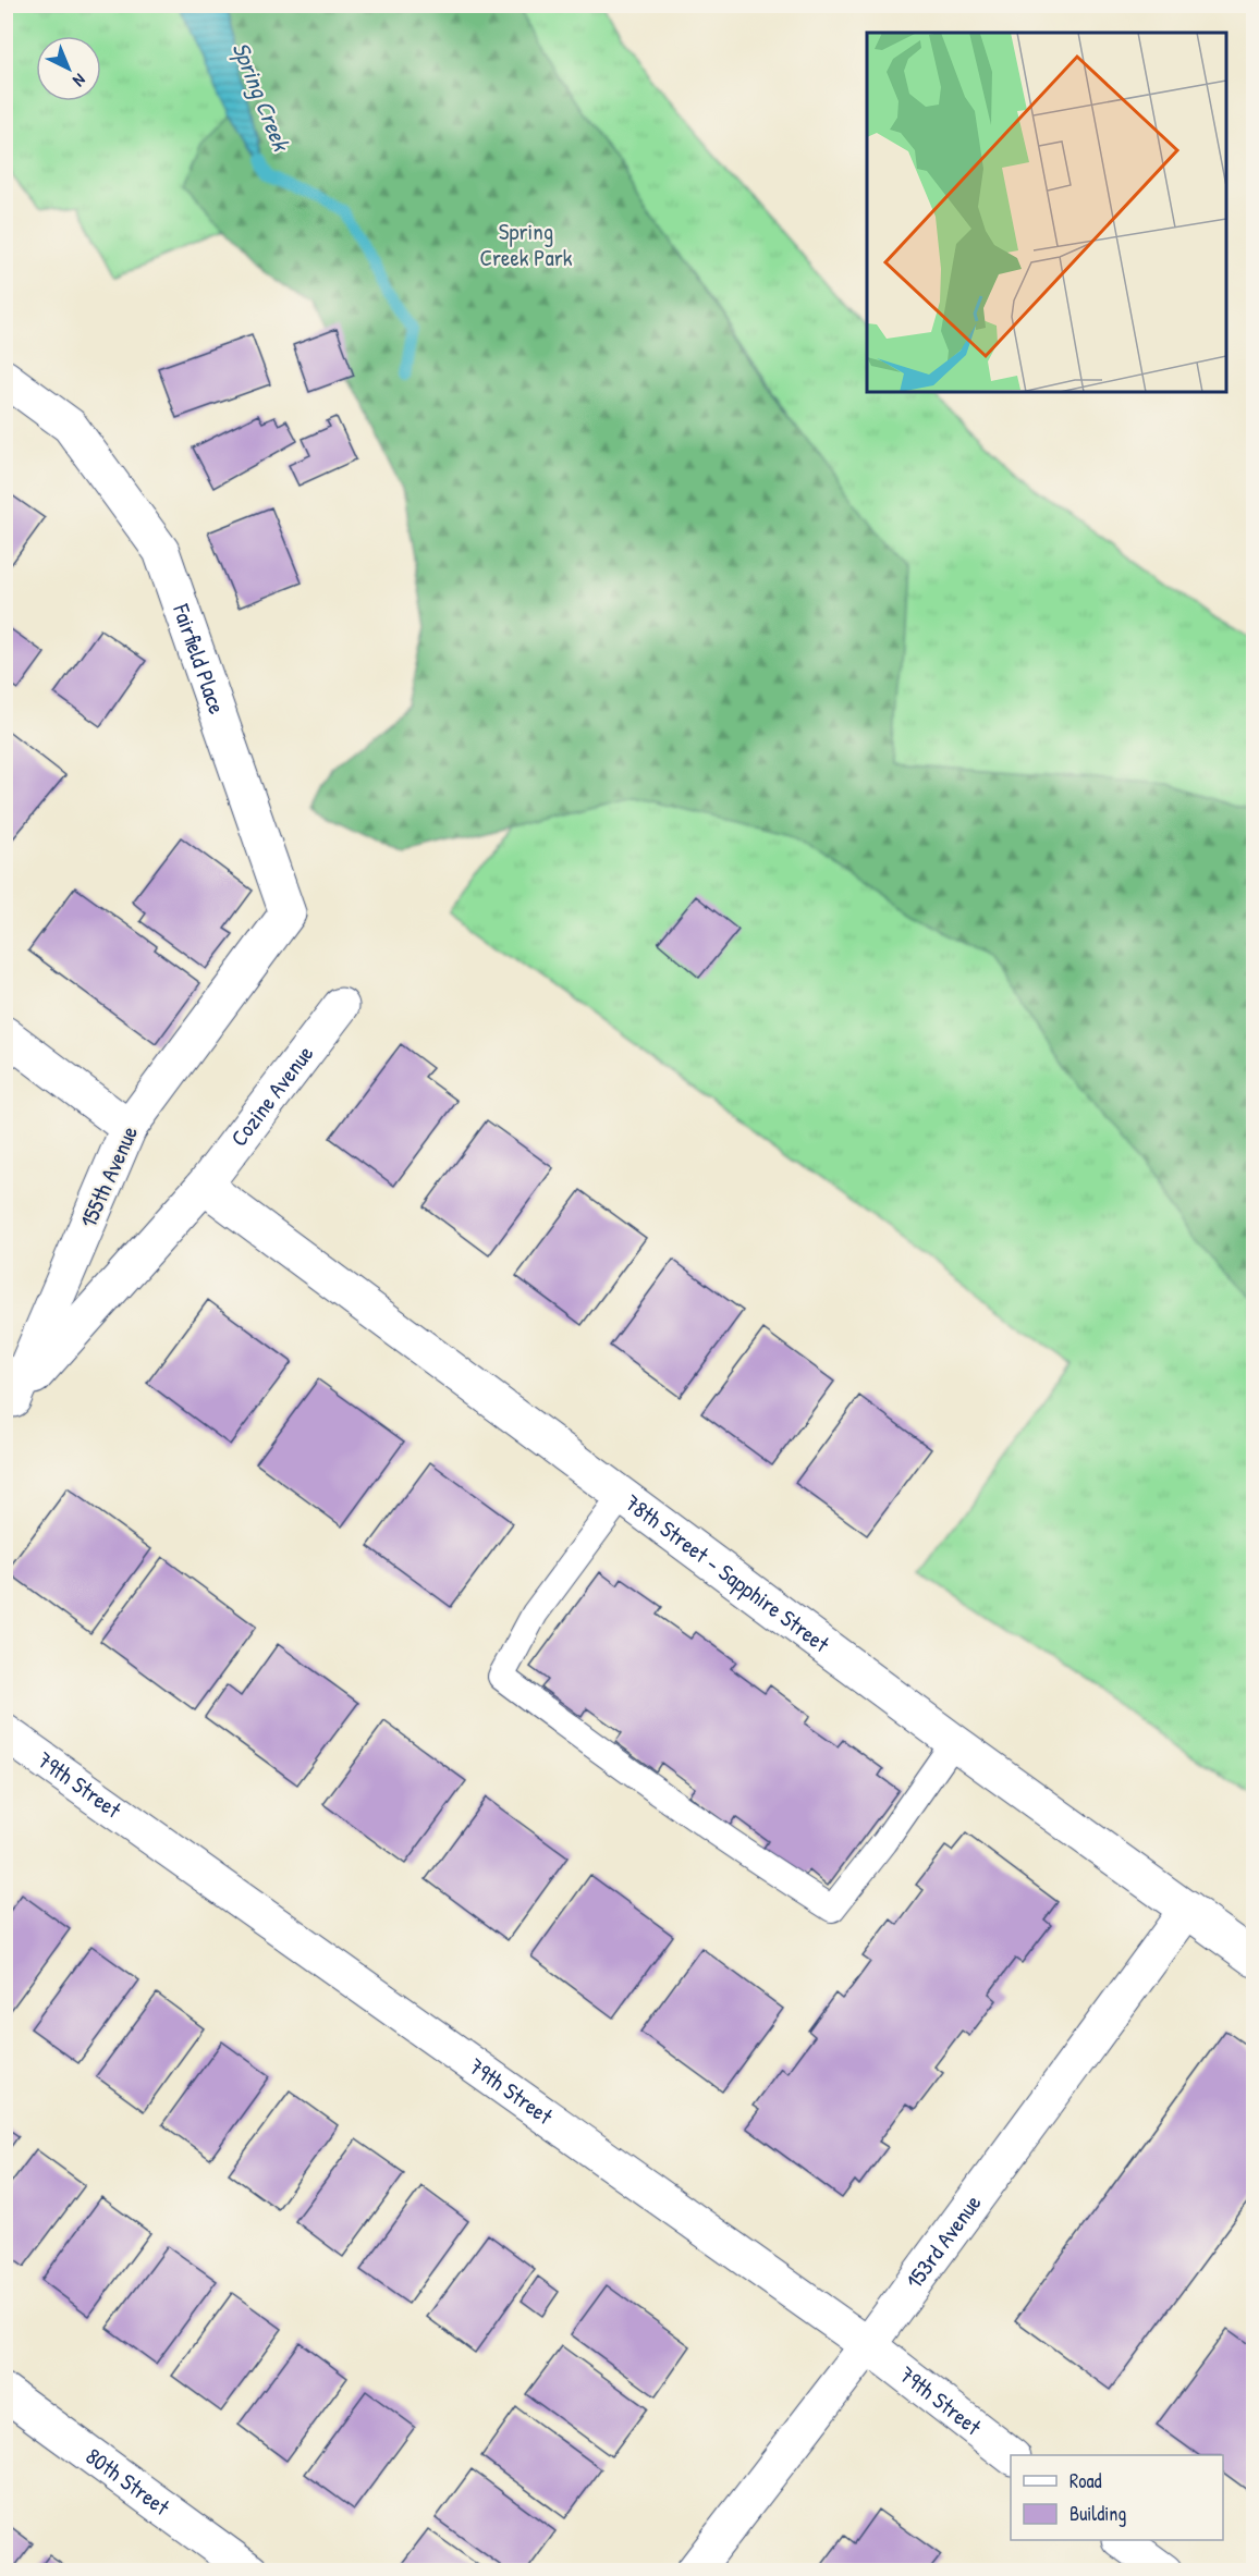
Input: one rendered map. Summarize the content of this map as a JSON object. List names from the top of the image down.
{
  "streets": {
    "street": [
      "Fairfield Place",
      "Cozine Avenue",
      "155th Avenue",
      "78th Street - Sapphire Street",
      "79th Street",
      "153rd Avenue",
      "80th Street"
    ]
  },
  "crossings": [
    ["Fairfield Place", "155th Avenue"],
    ["Cozine Avenue", "155th Avenue"],
    ["Cozine Avenue", "78th Street - Sapphire Street"],
    ["155th Avenue", "78th Street - Sapphire Street"],
    ["78th Street - Sapphire Street", "153rd Avenue"],
    ["79th Street", "153rd Avenue"]
  ],
  "water": ["Spring Creek"],
  "parks": ["Spring Creek Park"],
  "legend": ["Road", "Building"],
  "north": "bottom right"
}
